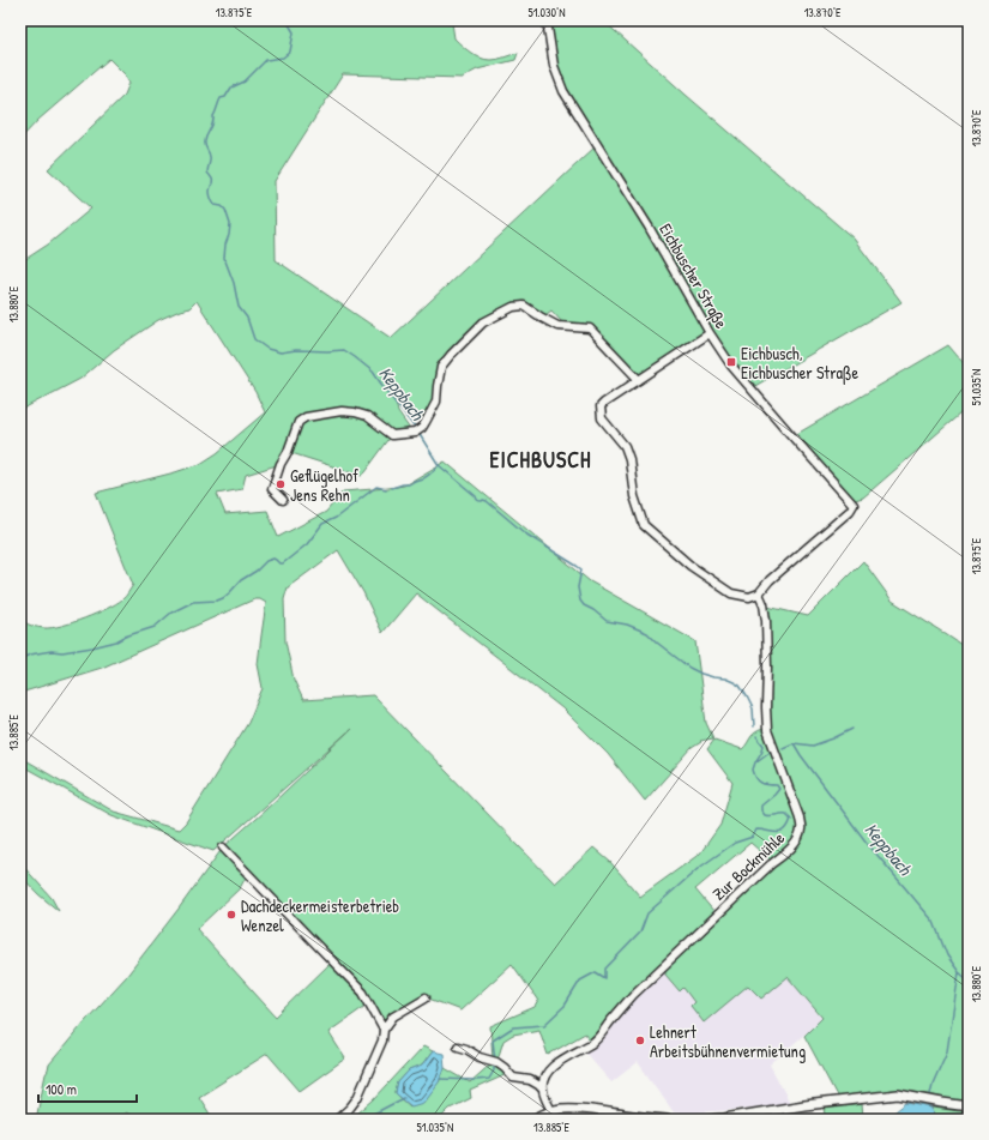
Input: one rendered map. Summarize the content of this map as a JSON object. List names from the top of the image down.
{
  "streets": {
    "street": ["Eichbuscher Straße", "Zur Bockmühle"]
  },
  "crossings": [
    ["Eichbuscher Straße", "Zur Bockmühle"]
  ],
  "districts": ["EICHBUSCH"],
  "water": ["Keppbach"],
  "places": {
    "transit": ["Eichbusch, Eichbuscher Straße"],
    "other": ["Geflügelhof Jens Rehn", "Dachdeckermeisterbetrieb Wenzel", "Lehnert Arbeitsbühnenvermietung"]
  },
  "scale_bar": "100 m",
  "coordinates": [
    "13.875°E",
    "51.030°N",
    "13.870°E",
    "13.880°E",
    "51.035°N",
    "13.885°E"
  ]
}
